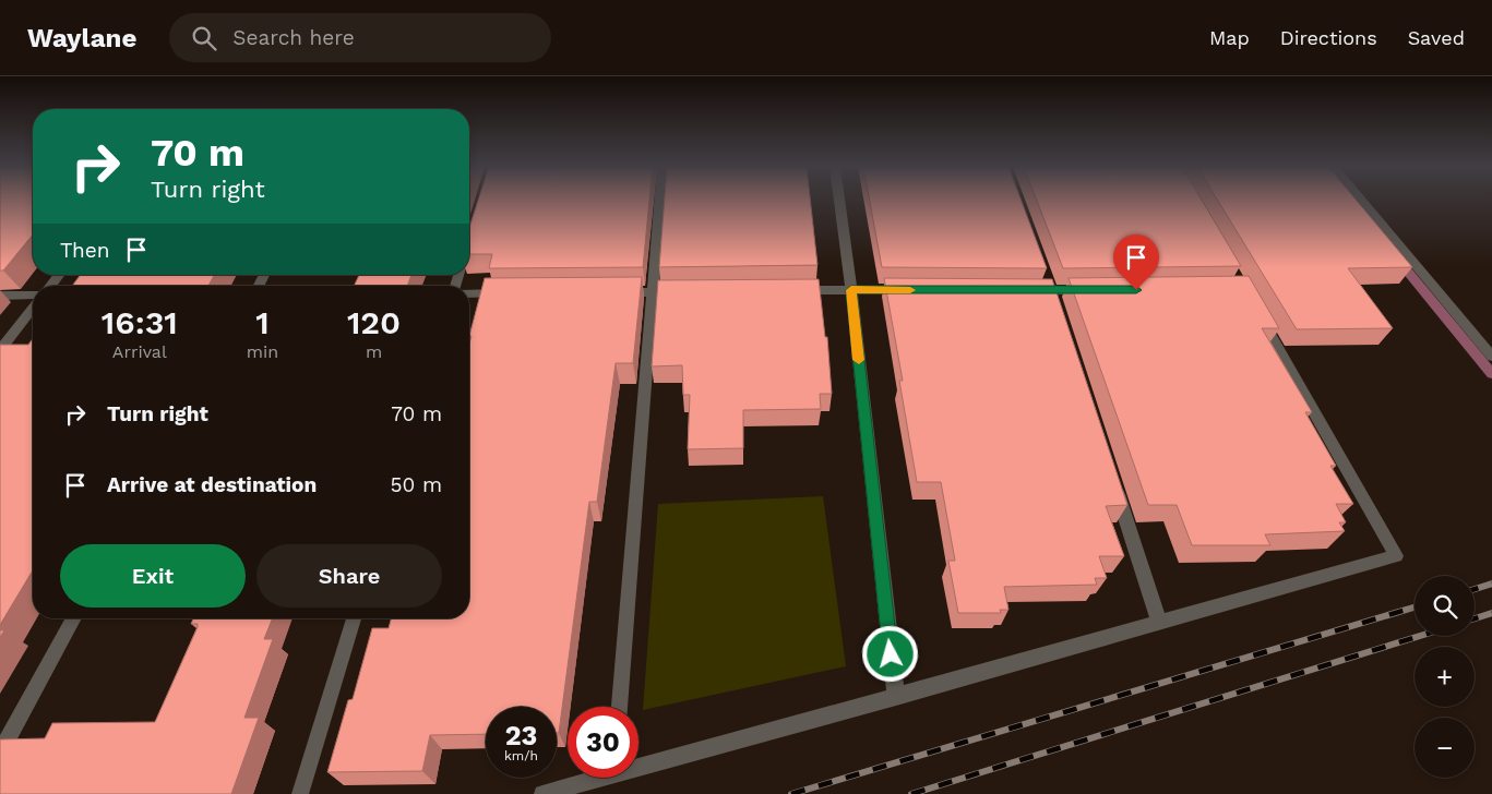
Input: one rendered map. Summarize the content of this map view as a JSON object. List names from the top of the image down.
{
  "page": {
    "header": "Waylane",
    "search": "Search here",
    "nav": ["Map", "Directions", "Saved"],
    "turn": ["70 m", "Turn right"],
    "then": "Then",
    "eta": [
      "16:31",
      "Arrival",
      "1",
      "min",
      "120",
      "m"
    ],
    "list": [
      {
        "name": "Turn right",
        "value": "70 m"
      },
      {
        "name": "Arrive at destination",
        "value": "50 m"
      }
    ],
    "buttons": ["Exit", "Share"],
    "map_buttons": ["+", "−"],
    "speed": "23 km/h",
    "limit": "30"
  }
}
